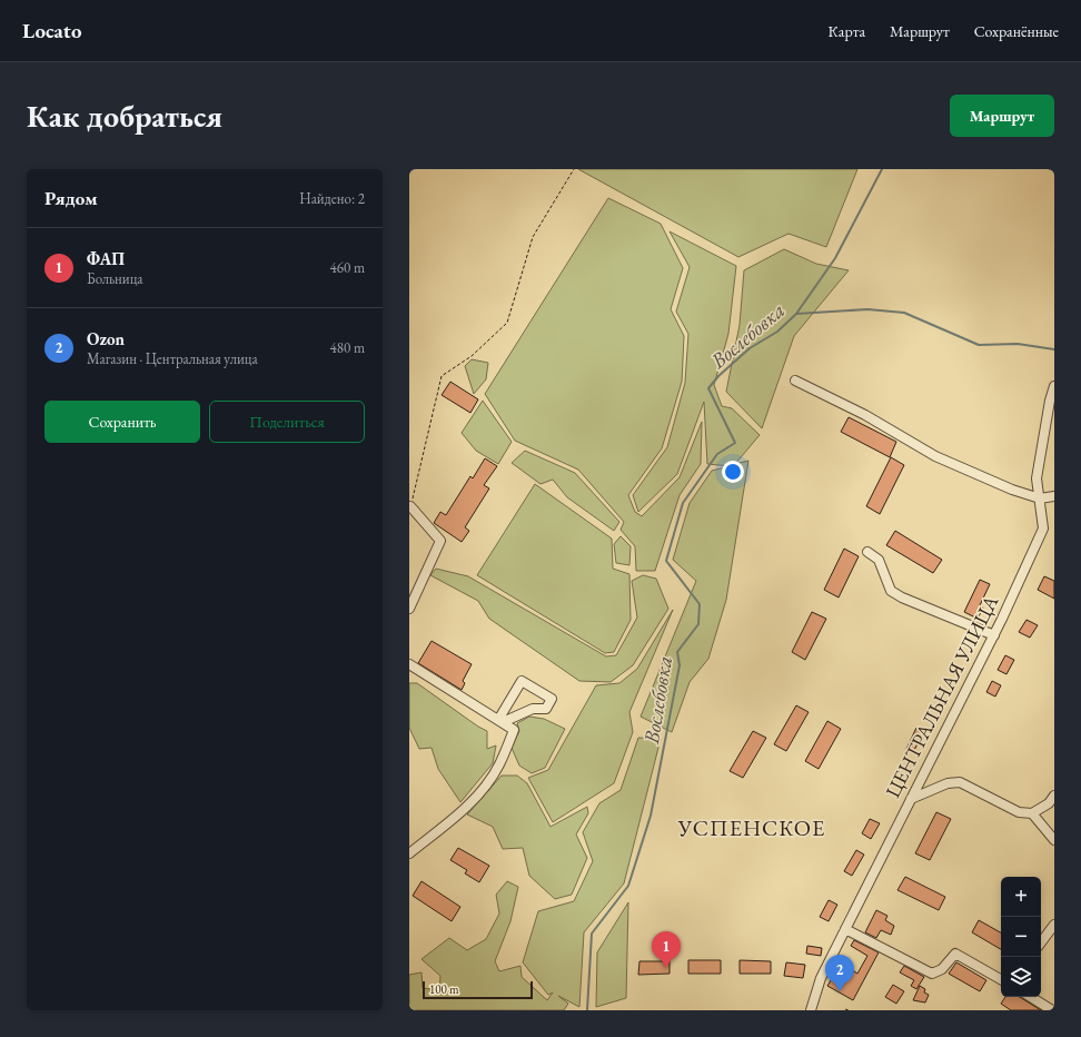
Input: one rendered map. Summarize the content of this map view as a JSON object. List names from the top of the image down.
{
  "streets": {
    "street": ["ЦЕНТРАЛЬНАЯ УЛИЦА"]
  },
  "districts": ["УСПЕНСКОЕ"],
  "water": ["Вослебовка"],
  "scale_bar": "100 m",
  "page": {
    "header": "Locato",
    "nav": ["Карта", "Маршрут", "Сохранённые"],
    "buttons": [
      "Маршрут",
      ["Сохранить", "Поделиться"]
    ],
    "title": "Как добраться",
    "heading": ["Рядом", "Найдено: 2"],
    "list": [
      {
        "mark": "1",
        "name": "ФАП",
        "note": "Больница",
        "value": "460 m"
      },
      {
        "mark": "2",
        "name": "Ozon",
        "note": "Магазин · Центральная улица",
        "value": "480 m"
      }
    ],
    "map_buttons": ["+", "−"],
    "pins": ["1", "2"],
    "scale": "100 m"
  }
}
